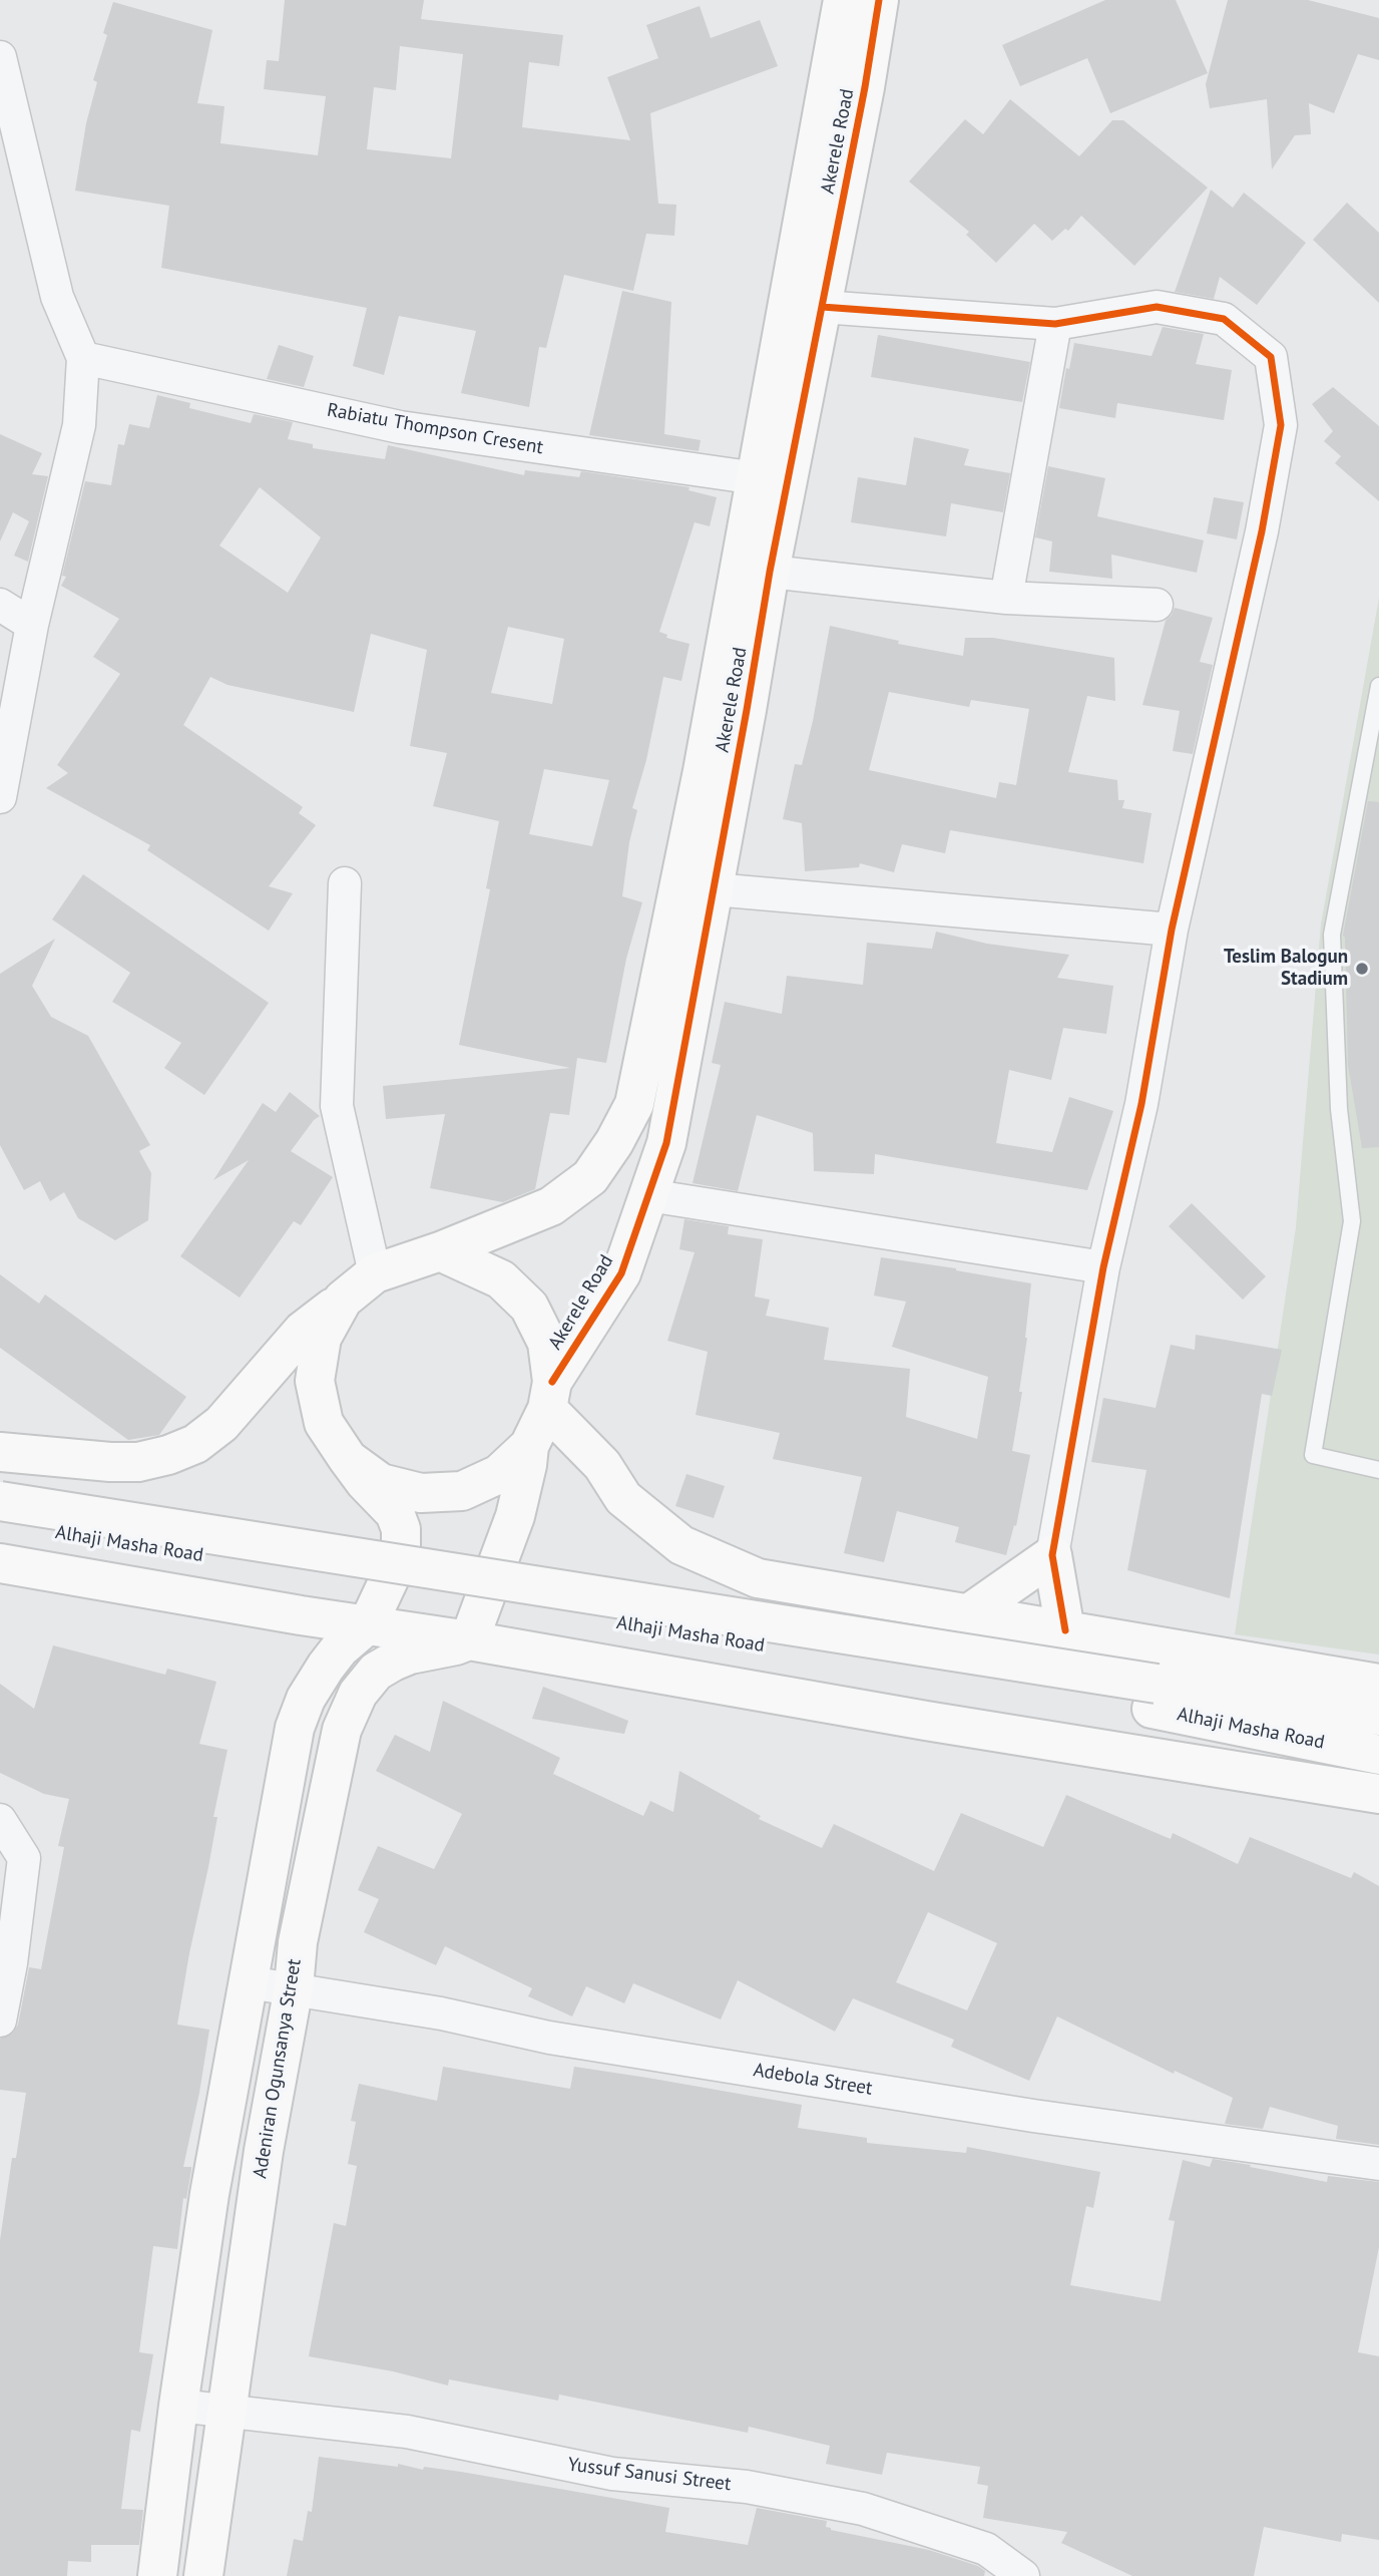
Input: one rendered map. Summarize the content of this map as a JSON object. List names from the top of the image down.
{
  "streets": {
    "street": [
      "Akerele Road",
      "Rabiatu Thompson Cresent",
      "Alhaji Masha Road",
      "Adeniran Ogunsanya Street",
      "Adebola Street",
      "Yussuf Sanusi Street"
    ]
  },
  "crossings": [
    ["Akerele Road", "Rabiatu Thompson Cresent"],
    ["Adeniran Ogunsanya Street", "Adebola Street"],
    ["Adeniran Ogunsanya Street", "Yussuf Sanusi Street"]
  ],
  "places": ["Teslim Balogun Stadium"]
}
